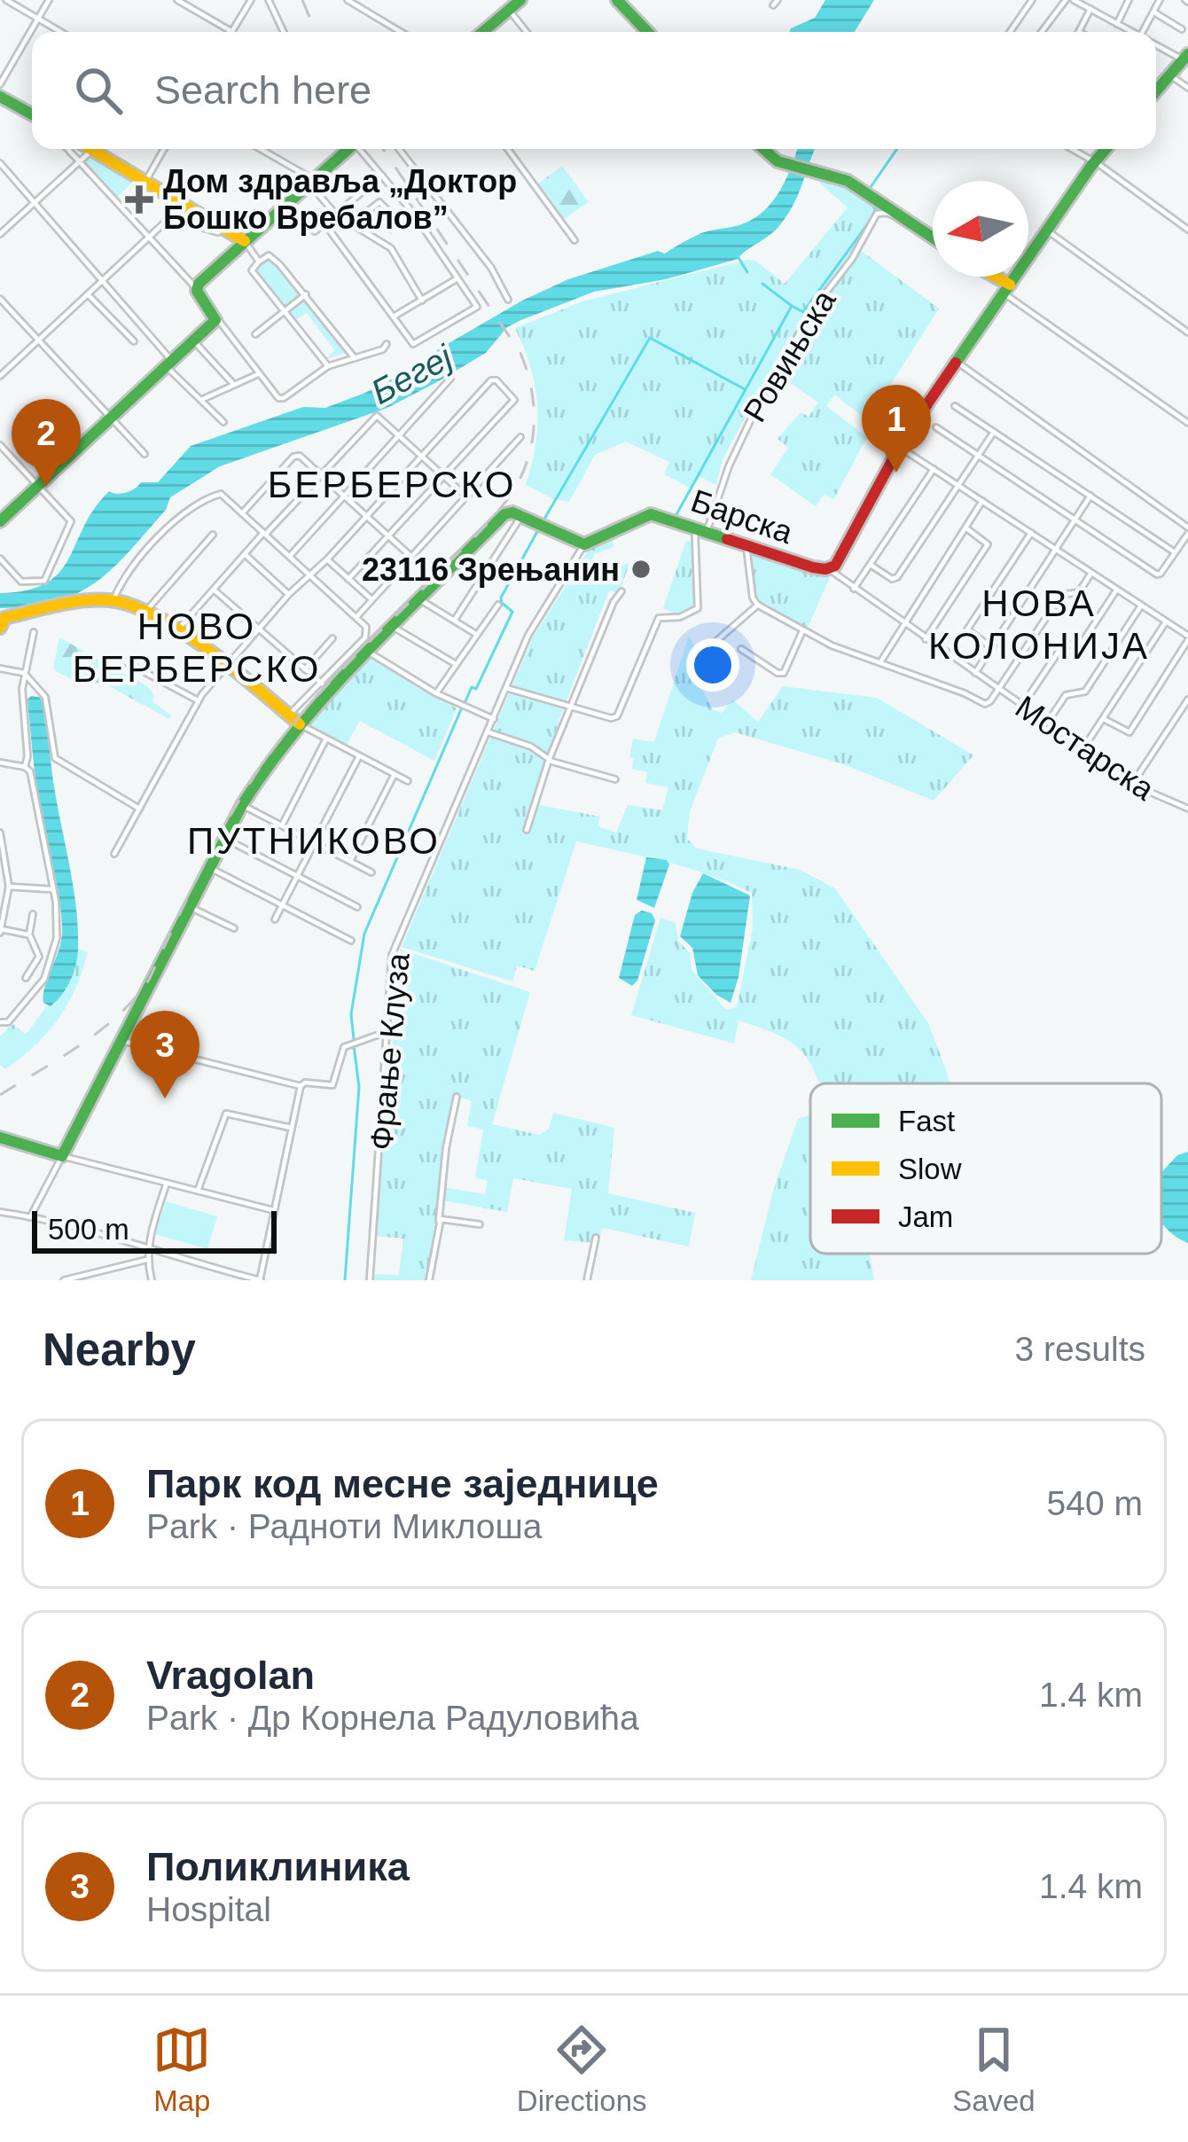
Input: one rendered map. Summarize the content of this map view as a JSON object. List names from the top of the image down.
{
  "streets": {
    "street": [
      "Ровињска",
      "Барска",
      "Мостарска",
      "Фрање Клуза"
    ]
  },
  "crossings": [
    ["Ровињска", "Барска"],
    ["Барска", "Мостарска"],
    ["Барска", "Фрање Клуза"]
  ],
  "districts": [
    "БЕРБЕРСКО",
    "НОВА КОЛОНИЈА",
    "НОВО БЕРБЕРСКО",
    "ПУТНИКОВО"
  ],
  "water": ["Бегеј"],
  "places": {
    "health": ["Дом здравља „Доктор Бошко Вребалов”"],
    "other": ["23116 Зрењанин"]
  },
  "legend": ["Fast", "Slow", "Jam"],
  "scale_bar": "500 m",
  "north": "left",
  "page": {
    "search": "Search here",
    "pins": ["1", "2", "3"],
    "scale": "500 m",
    "heading": ["Nearby", "3 results"],
    "list": [
      {
        "mark": "1",
        "name": "Парк код месне заједнице",
        "note": "Park · Радноти Миклоша",
        "value": "540 m"
      },
      {
        "mark": "2",
        "name": "Vragolan",
        "note": "Park · Др Корнела Радуловића",
        "value": "1.4 km"
      },
      {
        "mark": "3",
        "name": "Поликлиника",
        "note": "Hospital",
        "value": "1.4 km"
      }
    ],
    "nav": ["Map", "Directions", "Saved"]
  }
}
